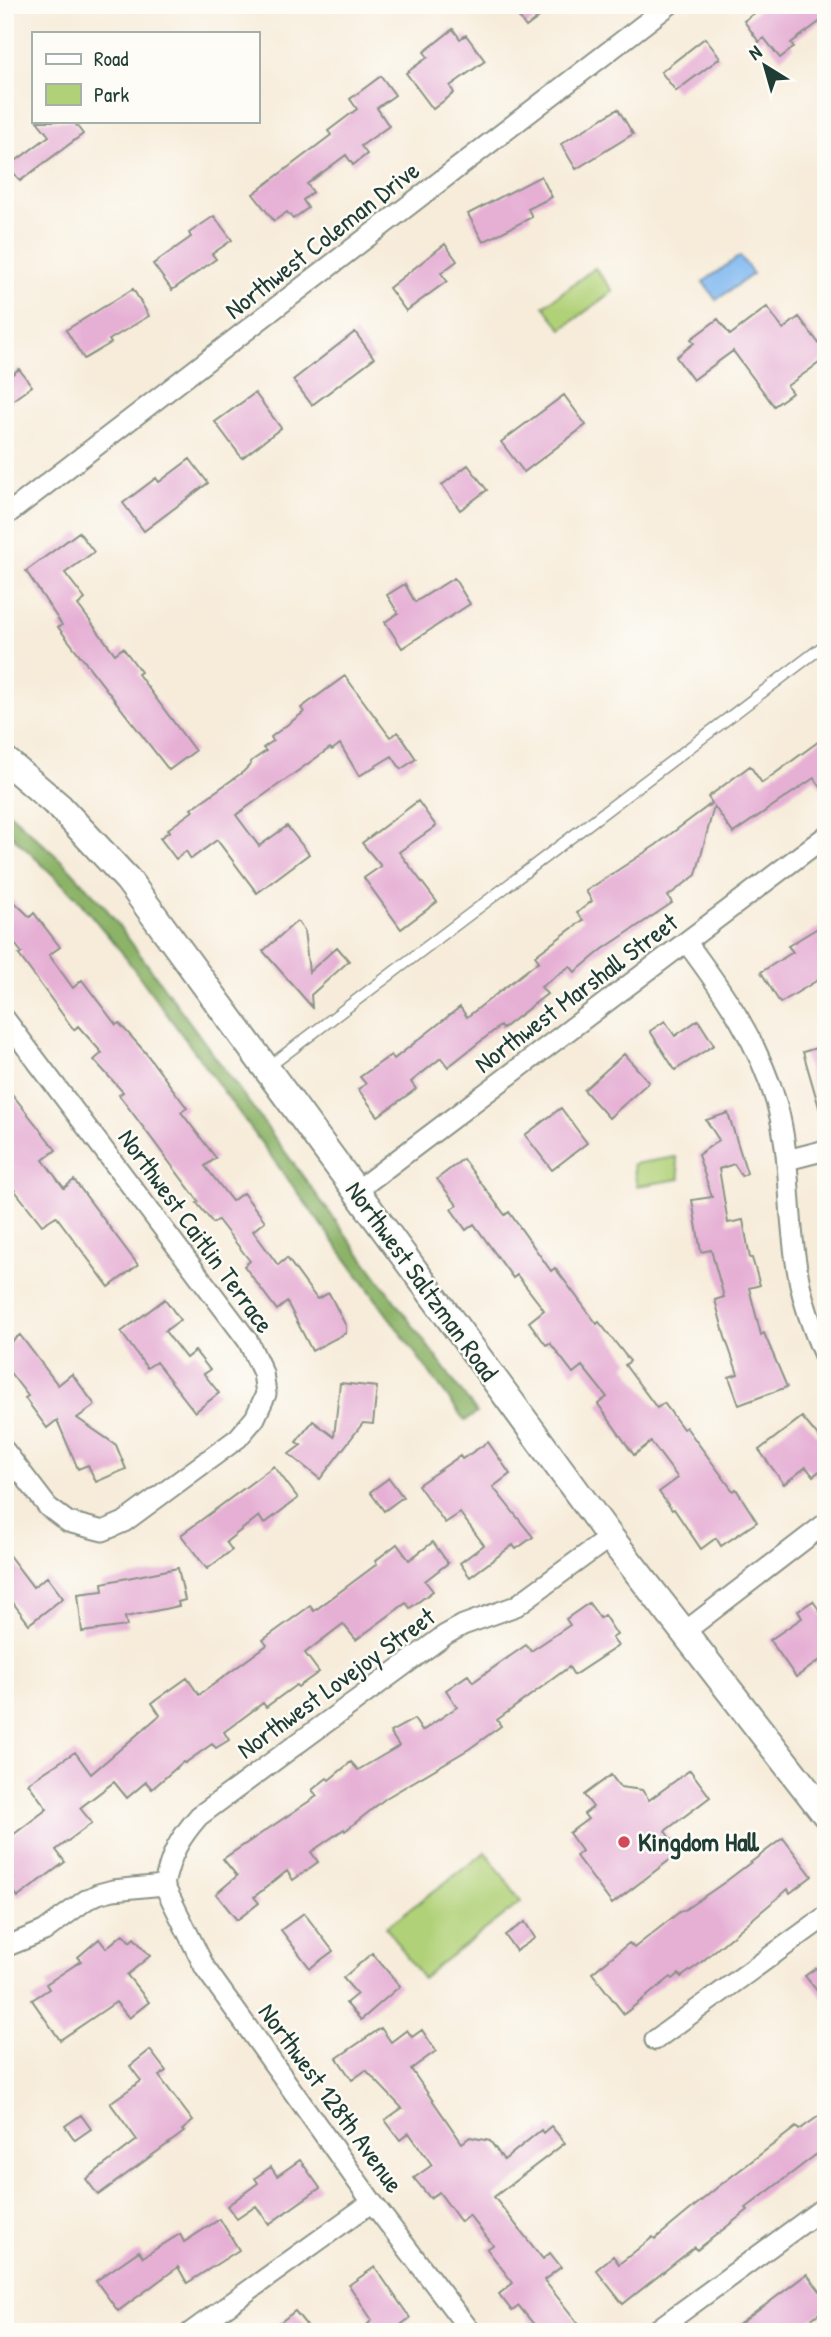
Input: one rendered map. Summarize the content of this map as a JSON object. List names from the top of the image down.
{
  "streets": {
    "main road": ["Northwest Saltzman Road"],
    "street": [
      "Northwest Coleman Drive",
      "Northwest Marshall Street",
      "Northwest Caitlin Terrace",
      "Northwest Lovejoy Street",
      "Northwest 128th Avenue"
    ]
  },
  "crossings": [
    ["Northwest Marshall Street", "Northwest Saltzman Road"],
    ["Northwest Saltzman Road", "Northwest Lovejoy Street"],
    ["Northwest Lovejoy Street", "Northwest 128th Avenue"]
  ],
  "places": ["Kingdom Hall"],
  "legend": ["Road", "Park"],
  "north": "top left"
}
